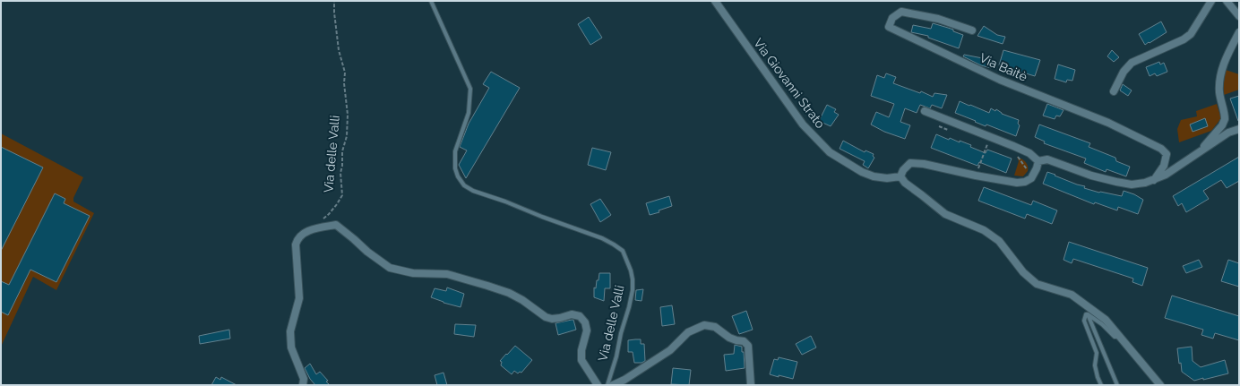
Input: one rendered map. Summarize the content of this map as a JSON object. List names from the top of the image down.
{
  "streets": {
    "street": ["Via Baitè", "Via Giovanni Strato", "Via delle Valli"]
  }
}
